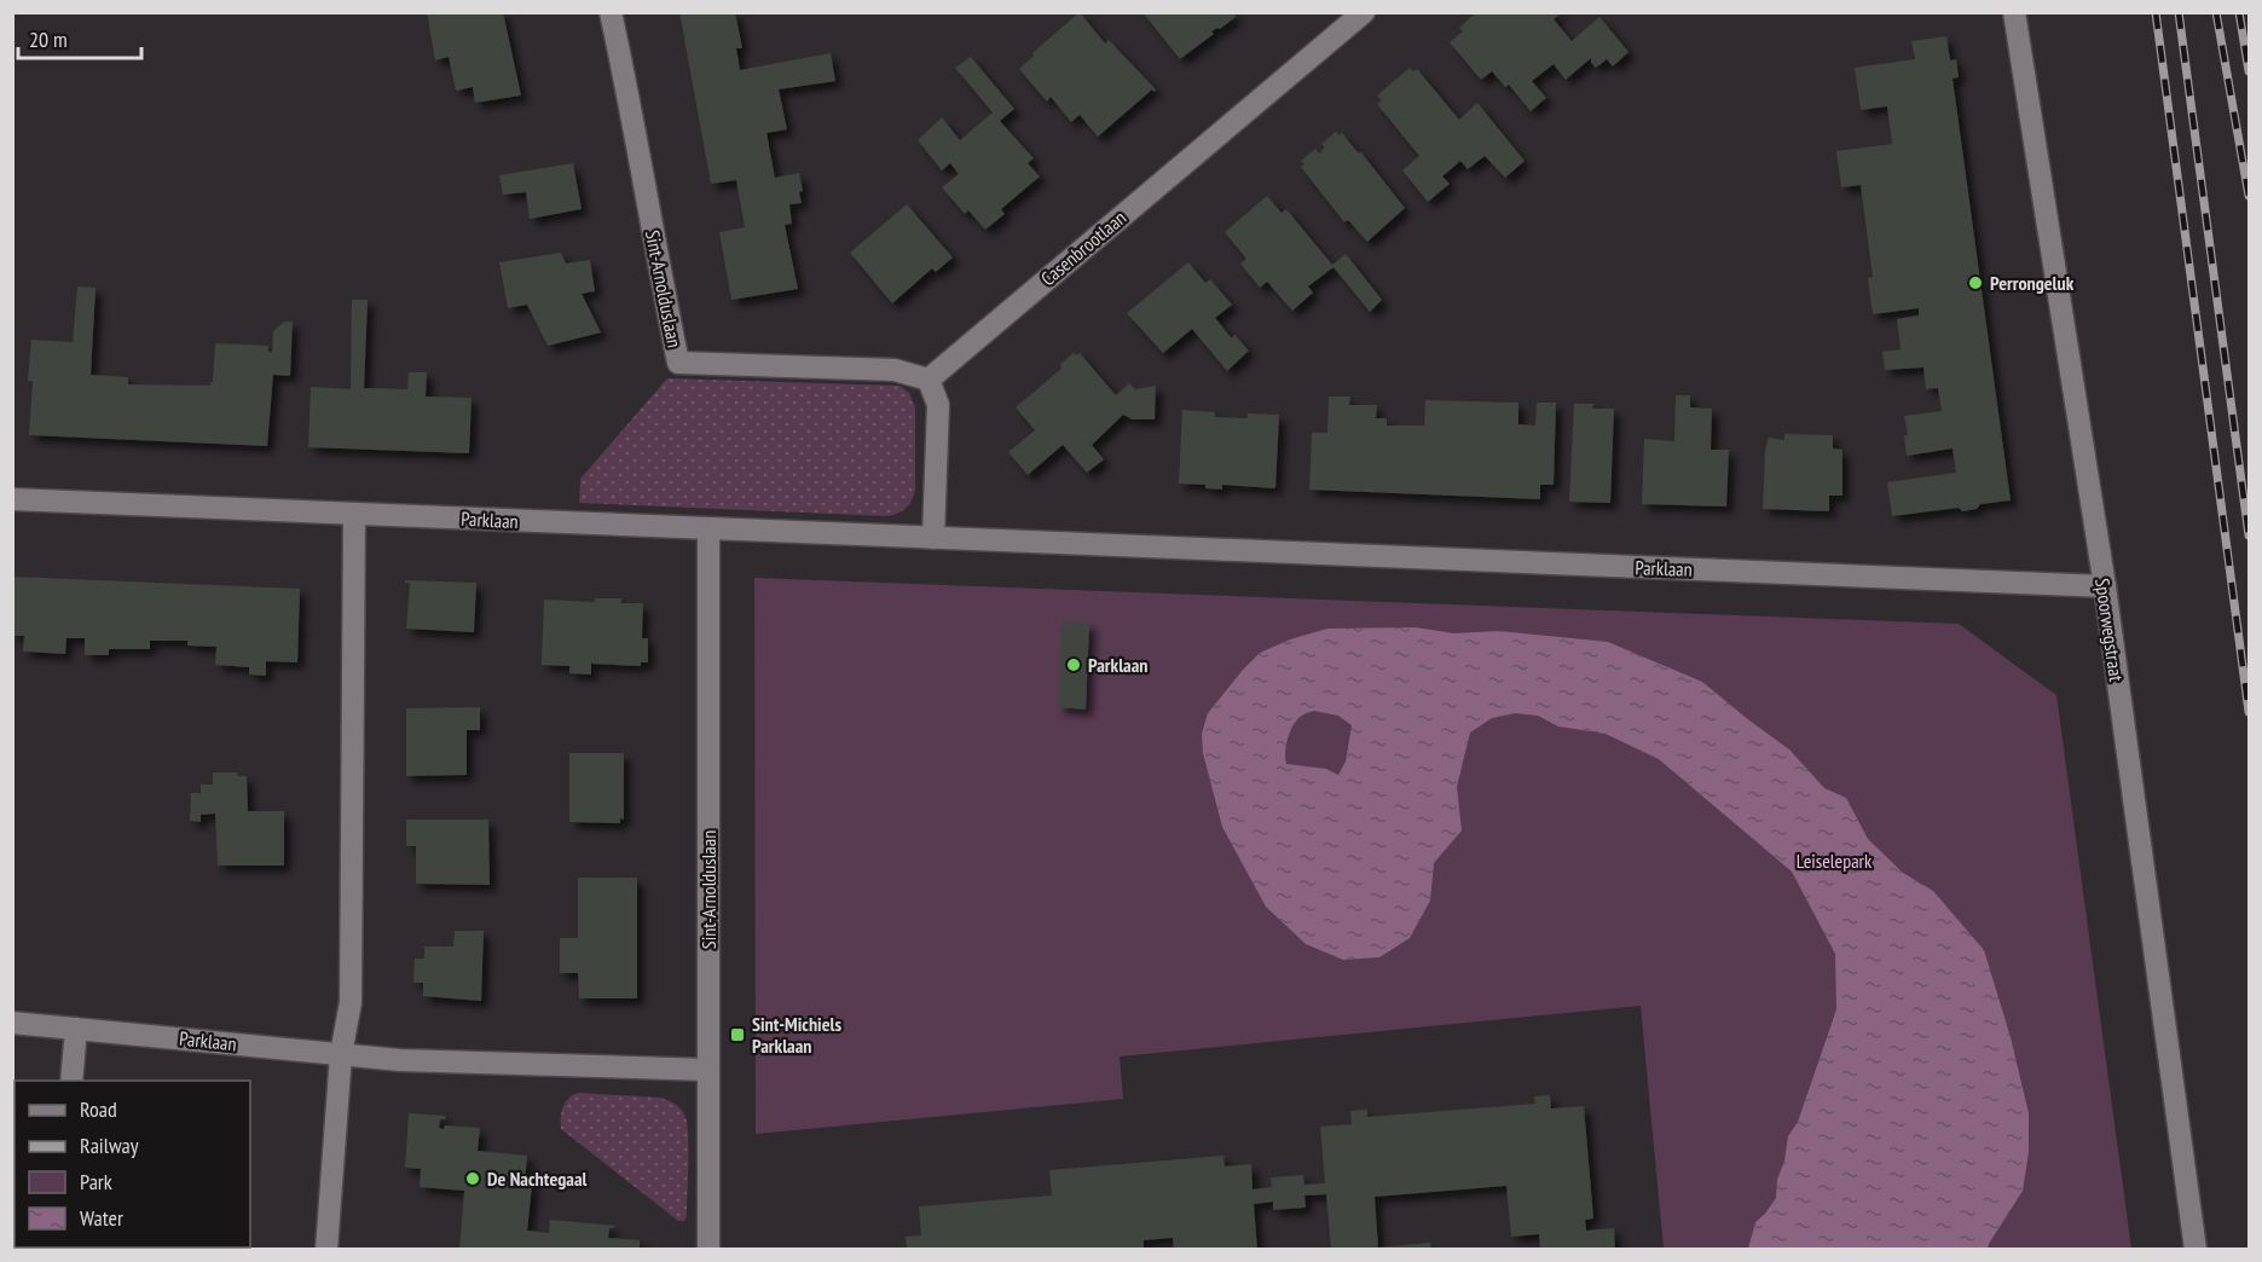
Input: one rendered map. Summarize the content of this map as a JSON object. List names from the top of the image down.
{
  "streets": {
    "street": [
      "Casenbrootlaan",
      "Sint-Arnolduslaan",
      "Parklaan",
      "Spoorwegstraat"
    ]
  },
  "crossings": [
    ["Casenbrootlaan", "Sint-Arnolduslaan"],
    ["Sint-Arnolduslaan", "Parklaan"],
    ["Parklaan", "Spoorwegstraat"]
  ],
  "parks": ["Leiselepark"],
  "places": {
    "other": ["Perrongeluk", "Parklaan", "De Nachtegaal"],
    "transit": ["Sint-Michiels Parklaan"]
  },
  "legend": [
    "Road",
    "Railway",
    "Park",
    "Water"
  ],
  "scale_bar": "20 m"
}
